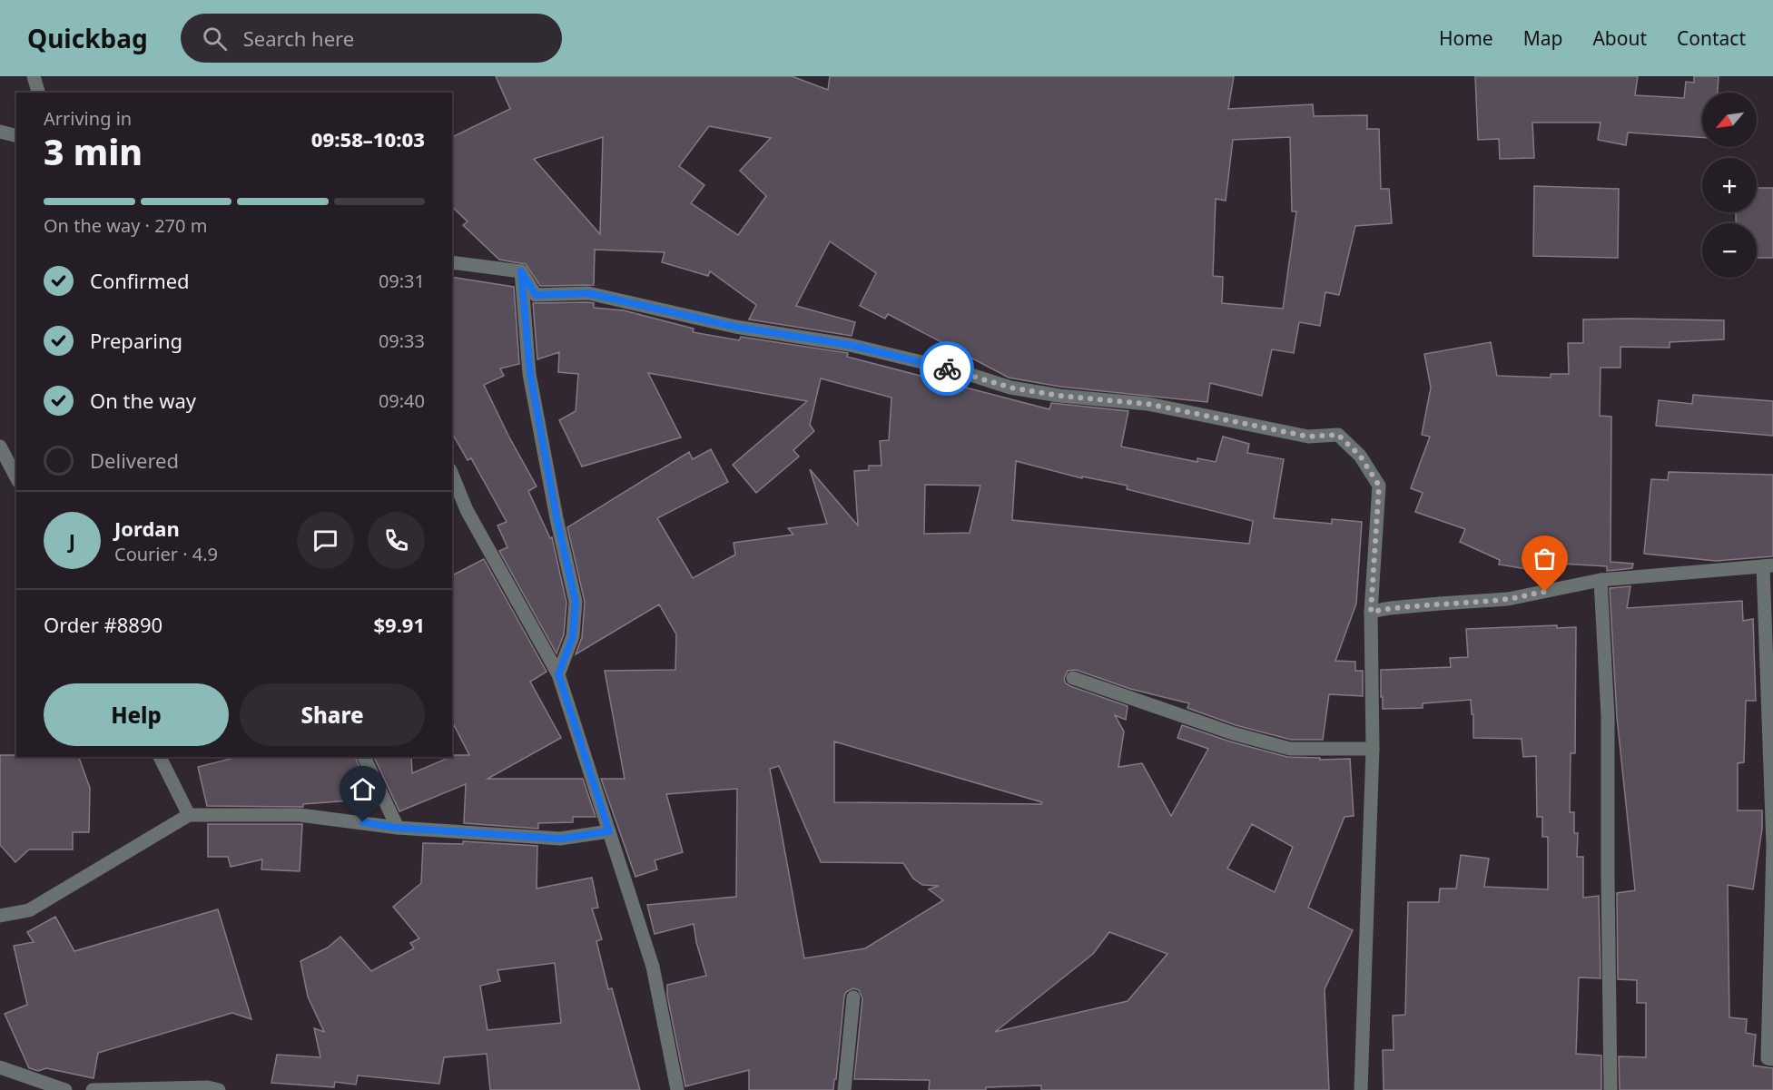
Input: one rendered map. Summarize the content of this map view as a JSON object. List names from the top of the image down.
{
  "north": "bottom left",
  "page": {
    "header": "Quickbag",
    "search": "Search here",
    "nav": [
      "Home",
      "Map",
      "About",
      "Contact"
    ],
    "map_buttons": ["+", "−"],
    "heading": ["3 min", "Arriving in", "09:58–10:03"],
    "panel": [
      "Jordan",
      "Courier · 4.9",
      "Order #8890",
      "$9.91"
    ],
    "bar": "On the way · 270 m",
    "list": [
      ["Confirmed", "09:31"],
      ["Preparing", "09:33"],
      ["On the way", "09:40"],
      "Delivered"
    ],
    "round": "J",
    "buttons": ["Help", "Share"]
  }
}
